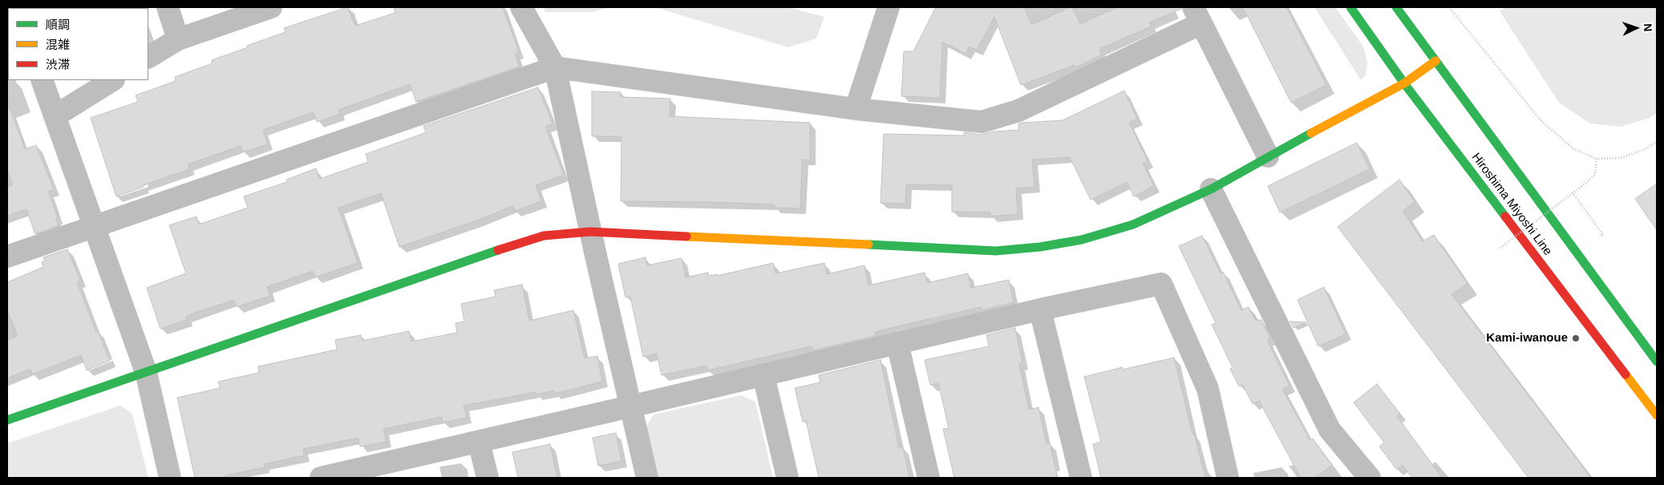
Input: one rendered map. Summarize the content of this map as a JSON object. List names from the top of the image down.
{
  "streets": {
    "street": ["Hiroshima Miyoshi Line"]
  },
  "places": ["Kami-iwanoue"],
  "legend": ["順調", "混雑", "渋滞"],
  "north": "right"
}
